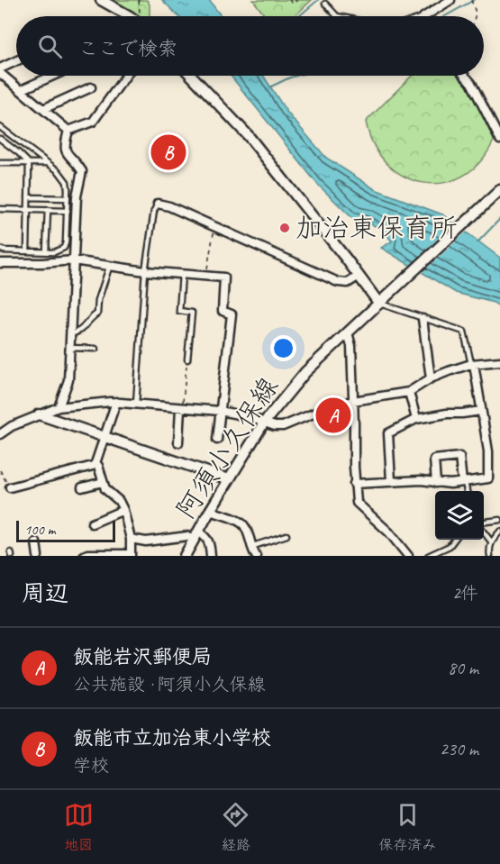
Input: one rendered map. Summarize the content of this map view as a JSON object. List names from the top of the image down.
{
  "streets": {
    "street": ["阿須小久保線"]
  },
  "places": ["加治東保育所"],
  "scale_bar": "100 m",
  "page": {
    "search": "ここで検索",
    "pins": ["B", "A"],
    "scale": "100 m",
    "heading": ["周辺", "2件"],
    "list": [
      {
        "mark": "A",
        "name": "飯能岩沢郵便局",
        "note": "公共施設 · 阿須小久保線",
        "value": "80 m"
      },
      {
        "mark": "B",
        "name": "飯能市立加治東小学校",
        "note": "学校",
        "value": "230 m"
      }
    ],
    "nav": ["地図", "経路", "保存済み"]
  }
}
